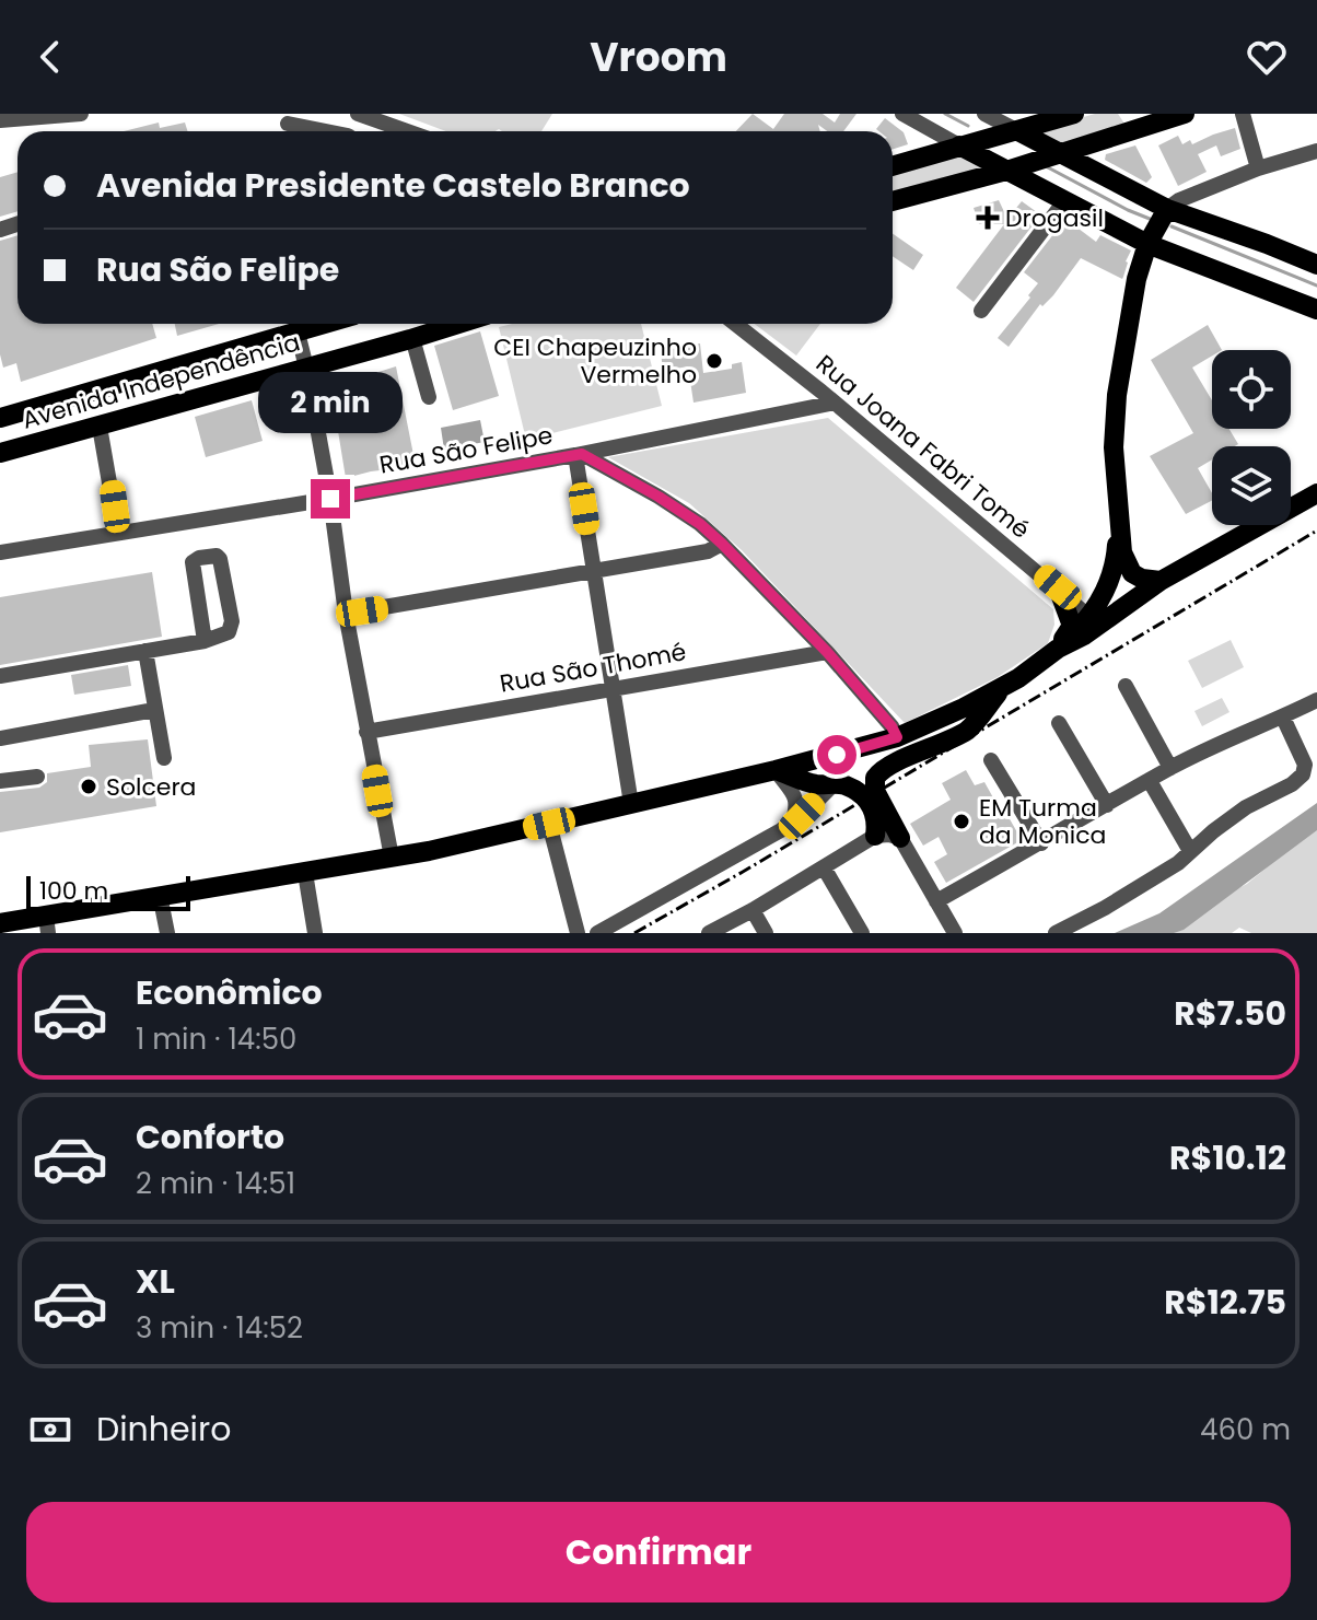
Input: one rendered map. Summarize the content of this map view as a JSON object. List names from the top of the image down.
{
  "streets": {
    "main road": ["Avenida Independência"],
    "street": ["Rua Joana Fabri Tomé", "Rua São Felipe", "Rua São Thomé"]
  },
  "crossings": [
    ["Rua Joana Fabri Tomé", "Rua São Felipe"]
  ],
  "places": {
    "health": ["Drogasil"],
    "other": ["CEI Chapeuzinho Vermelho", "Solcera", "EM Turma da Monica"]
  },
  "scale_bar": "100 m",
  "page": {
    "header": "Vroom",
    "banner": ["Avenida Presidente Castelo Branco", "Rua São Felipe"],
    "bubble": "2 min",
    "scale": "100 m",
    "list": [
      {
        "name": "Econômico",
        "note": "1 min · 14:50",
        "value": "R$7.50"
      },
      {
        "name": "Conforto",
        "note": "2 min · 14:51",
        "value": "R$10.12"
      },
      {
        "name": "XL",
        "note": "3 min · 14:52",
        "value": "R$12.75"
      }
    ],
    "pay": ["Dinheiro", "460 m"],
    "buttons": "Confirmar"
  }
}
